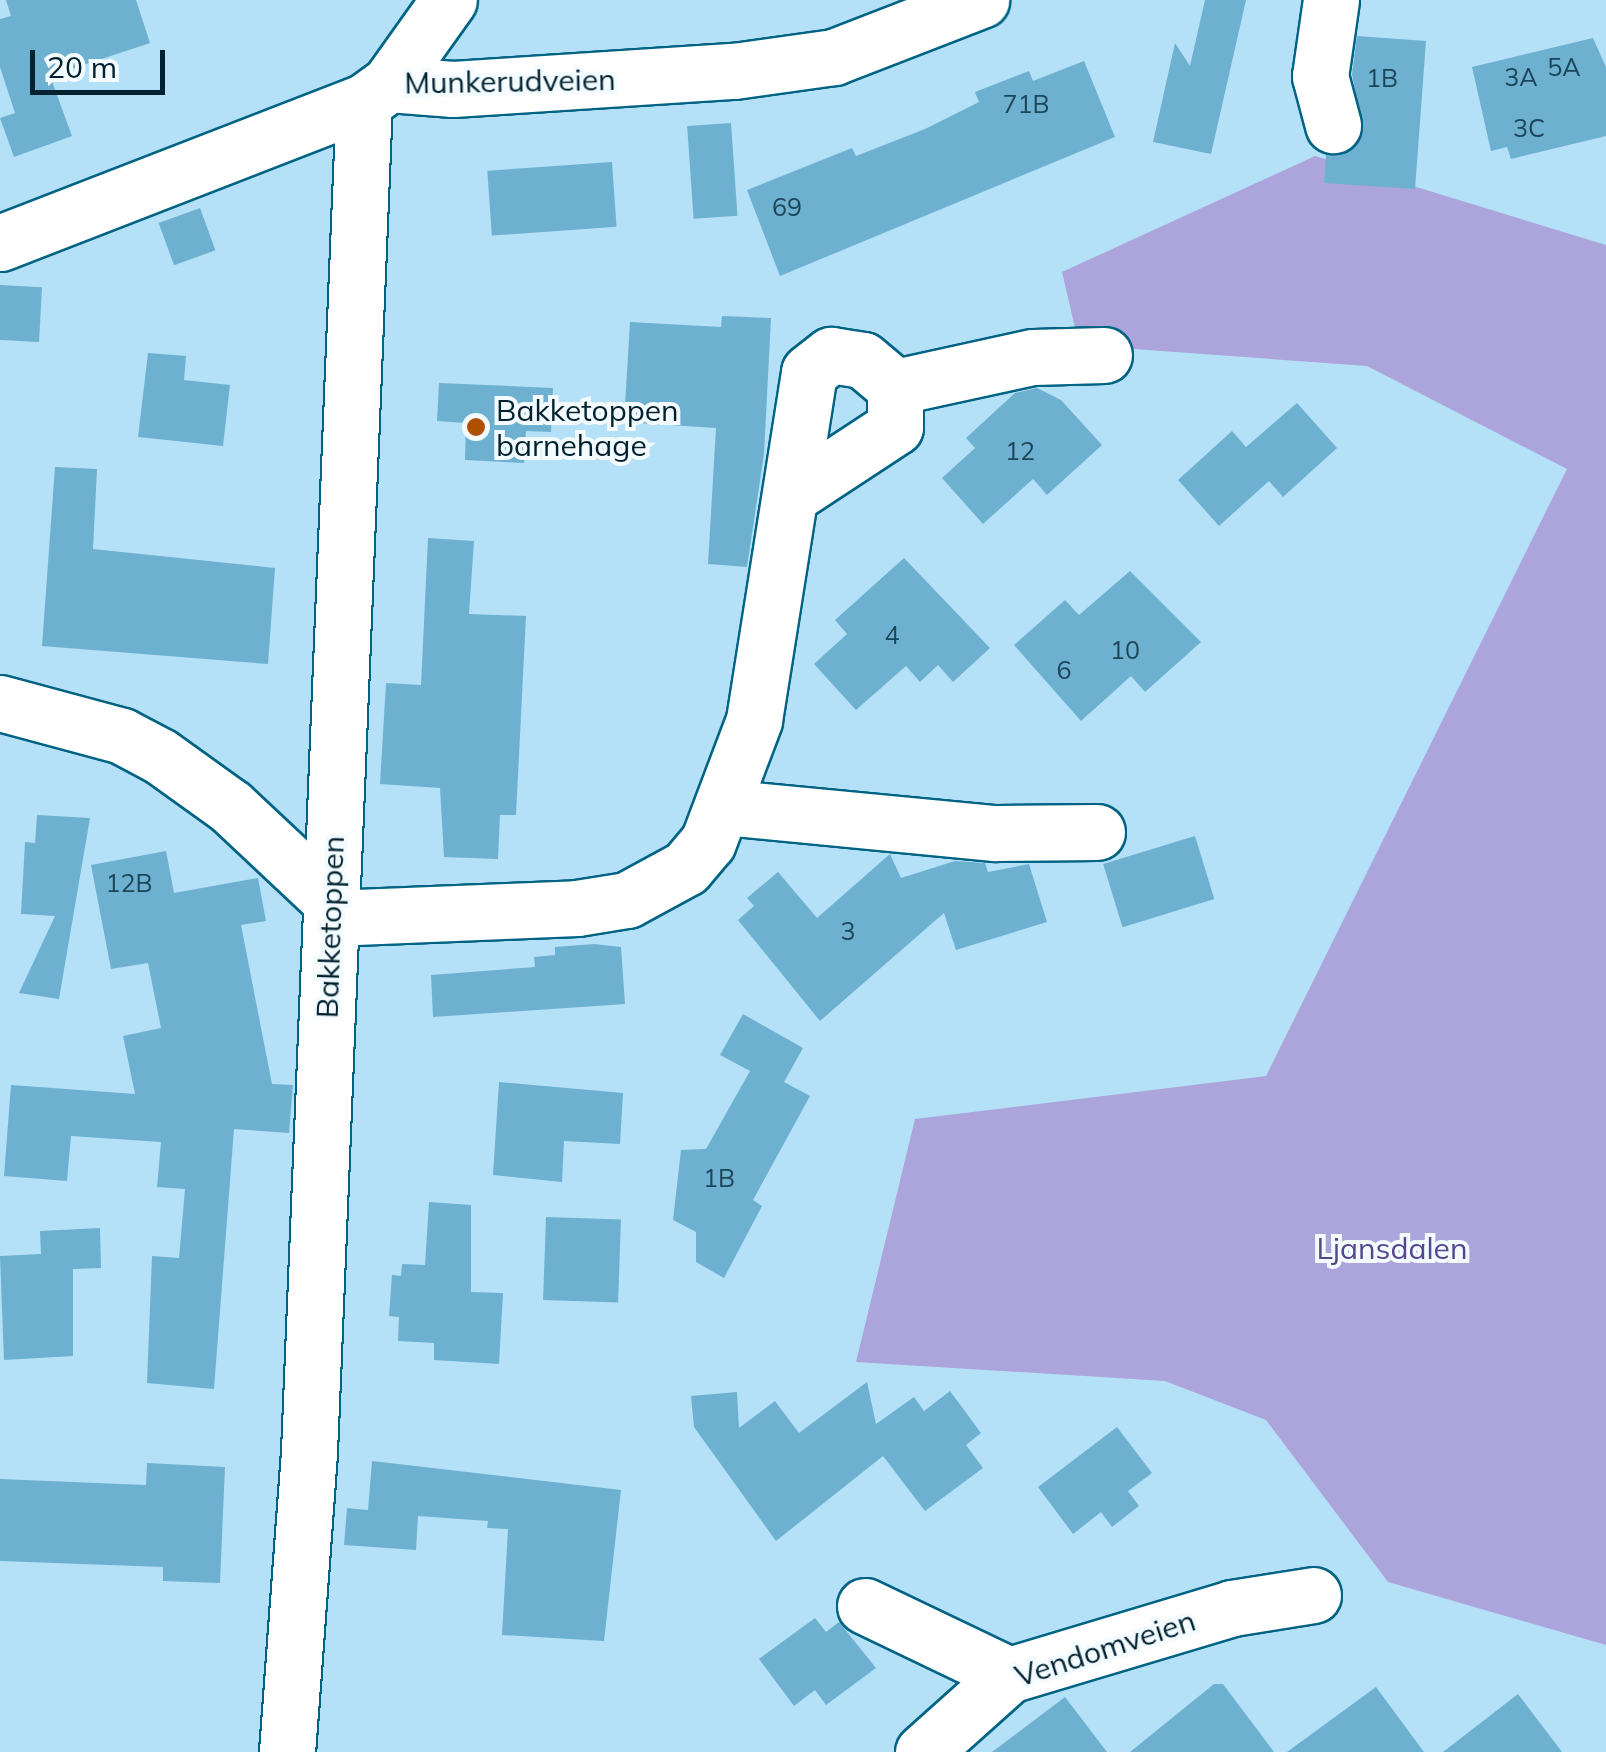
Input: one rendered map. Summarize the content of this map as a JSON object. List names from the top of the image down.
{
  "streets": {
    "street": ["Munkerudveien", "Bakketoppen", "Vendomveien"]
  },
  "crossings": [
    ["Munkerudveien", "Bakketoppen"]
  ],
  "parks": ["Ljansdalen"],
  "places": ["Bakketoppen barnehage"],
  "house_numbers": [
    "5A",
    "3A",
    "1B",
    "71B",
    "3C",
    "69",
    "12",
    "4",
    "10",
    "6",
    "12B",
    "3",
    "1B"
  ],
  "scale_bar": "20 m"
}
